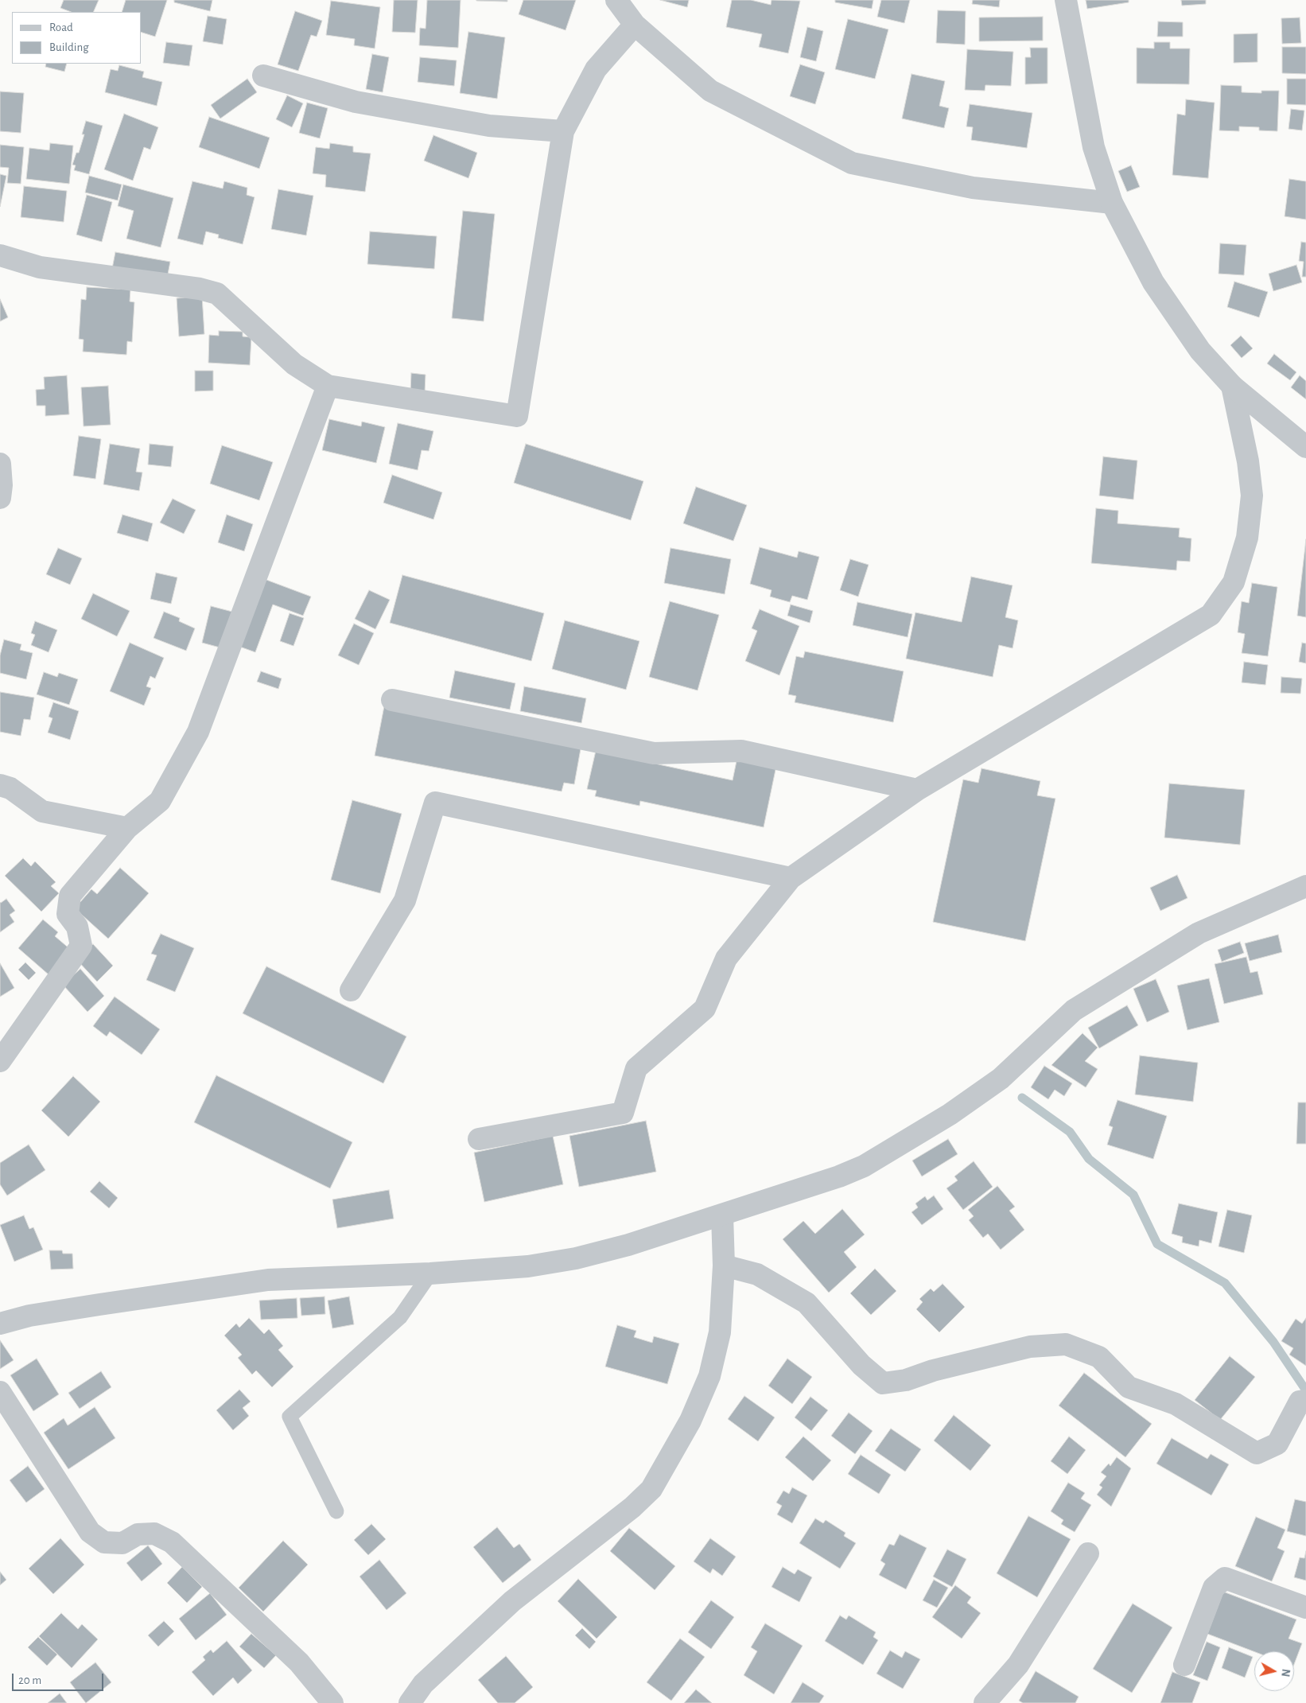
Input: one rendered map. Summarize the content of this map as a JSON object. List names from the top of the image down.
{
  "legend": ["Road", "Building"],
  "scale_bar": "20 m",
  "north": "right"
}
